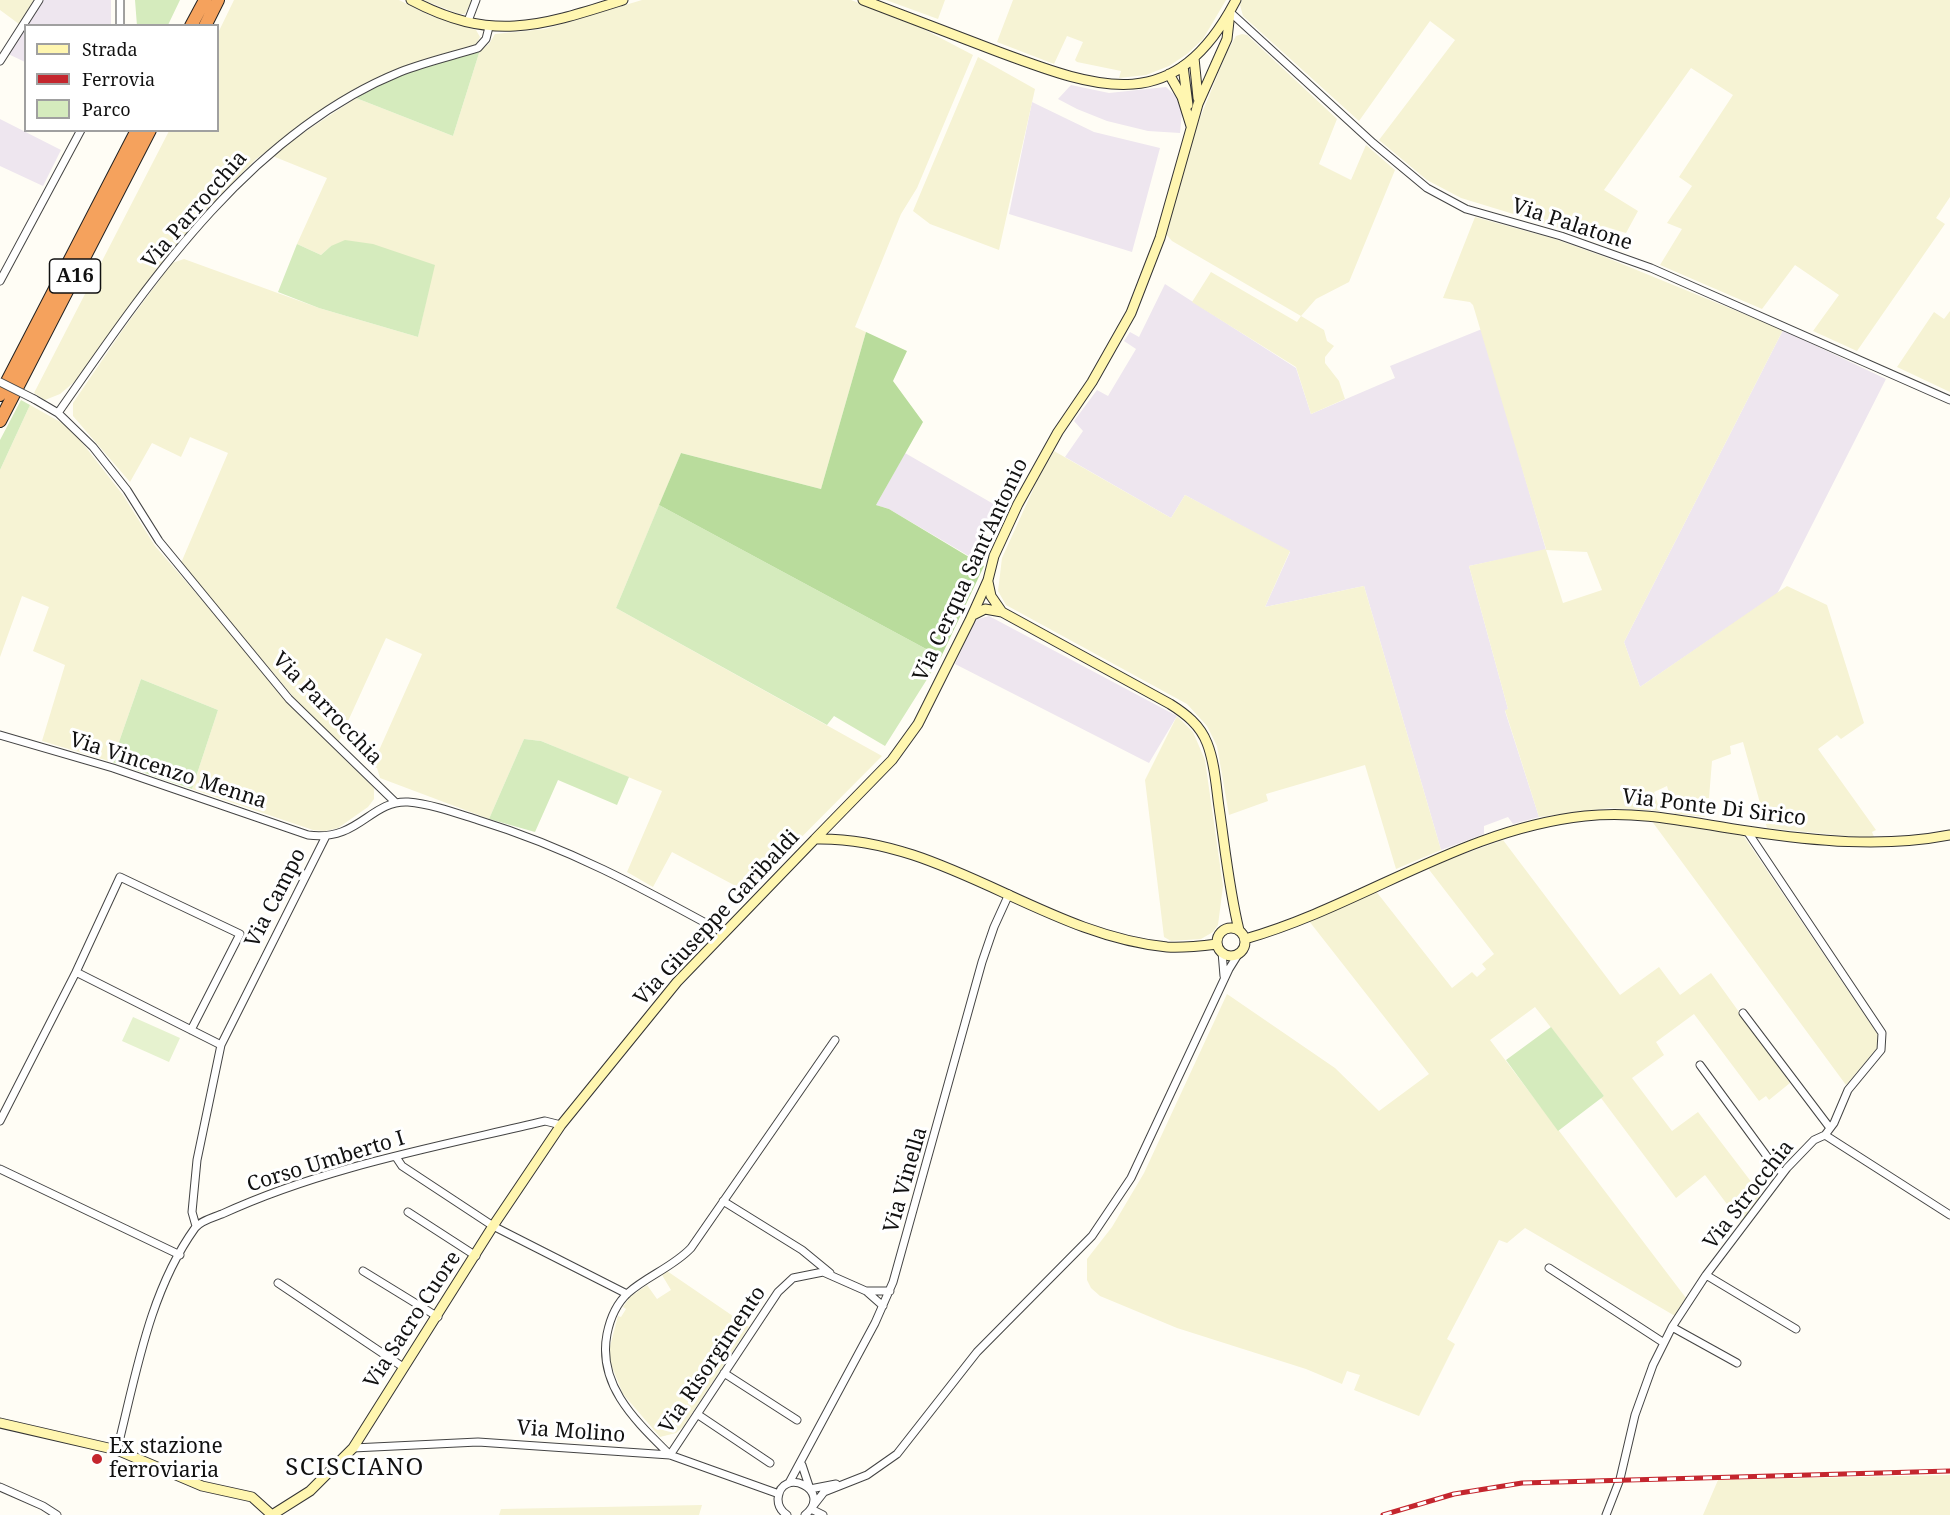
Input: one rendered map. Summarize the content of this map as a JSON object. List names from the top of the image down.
{
  "streets": {
    "highway": ["A16"],
    "street": [
      "Via Parrocchia",
      "Via Palatone",
      "Via Cerqua Sant'Antonio",
      "Via Vincenzo Menna",
      "Via Ponte Di Sirico",
      "Via Campo",
      "Via Giuseppe Garibaldi",
      "Corso Umberto I",
      "Via Vinella",
      "Via Strocchia",
      "Via Sacro Cuore",
      "Via Risorgimento",
      "Via Molino"
    ]
  },
  "crossings": [
    ["Via Parrocchia", "Via Campo"],
    ["Via Palatone", "Via Cerqua Sant'Antonio"],
    ["Via Cerqua Sant'Antonio", "Via Giuseppe Garibaldi"],
    ["Via Vincenzo Menna", "Via Campo"],
    ["Via Ponte Di Sirico", "Via Giuseppe Garibaldi"],
    ["Via Ponte Di Sirico", "Via Strocchia"],
    ["Via Campo", "Corso Umberto I"],
    ["Via Giuseppe Garibaldi", "Corso Umberto I"],
    ["Via Giuseppe Garibaldi", "Via Vinella"],
    ["Via Giuseppe Garibaldi", "Via Sacro Cuore"],
    ["Corso Umberto I", "Via Sacro Cuore"],
    ["Via Vinella", "Via Molino"],
    ["Via Sacro Cuore", "Via Molino"],
    ["Via Risorgimento", "Via Molino"]
  ],
  "districts": ["SCISCIANO"],
  "places": ["Ex stazione ferroviaria"],
  "legend": ["Strada", "Ferrovia", "Parco"]
}
